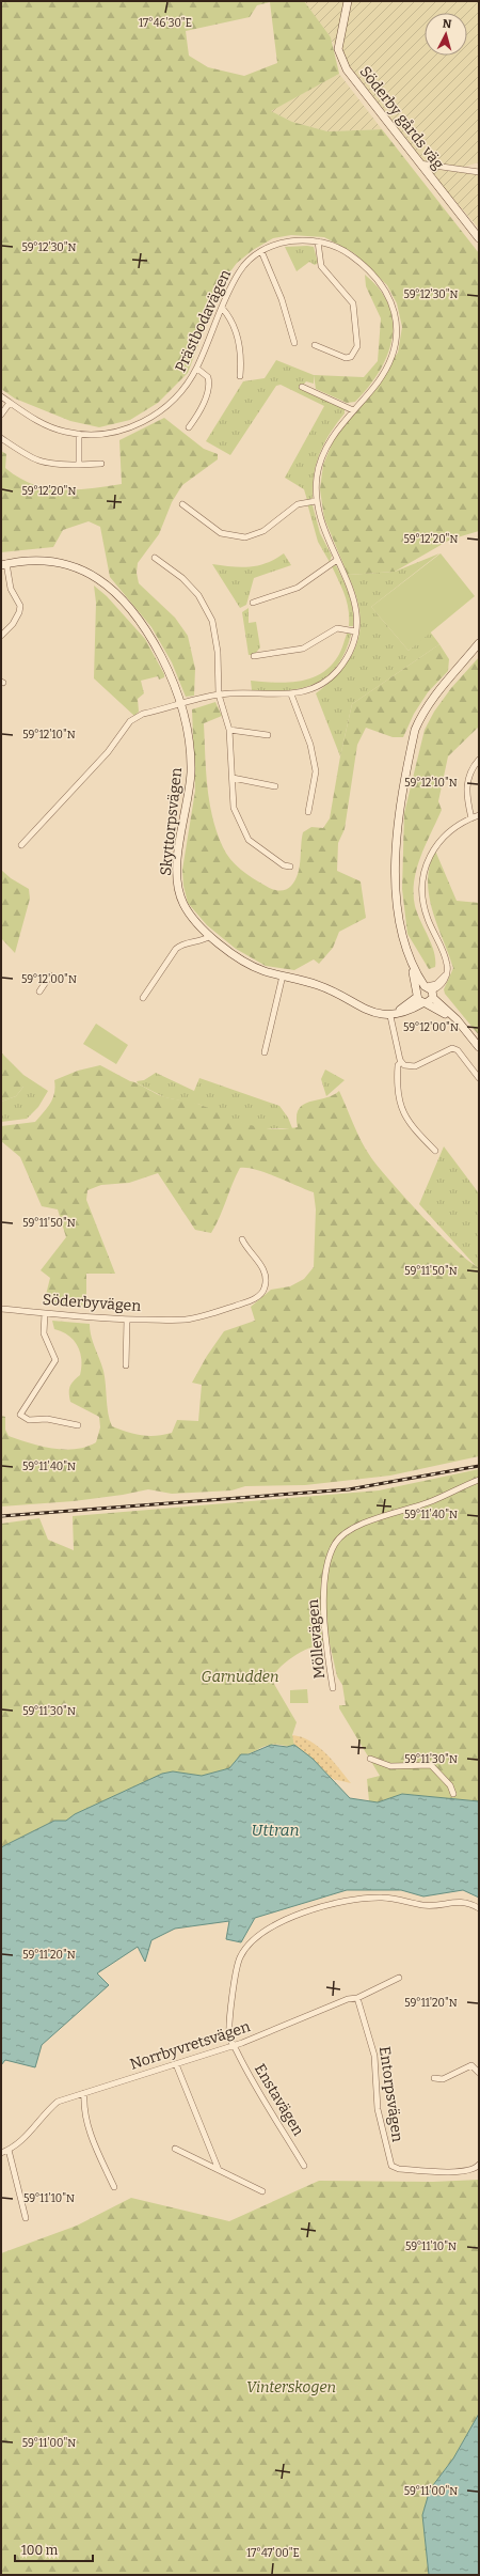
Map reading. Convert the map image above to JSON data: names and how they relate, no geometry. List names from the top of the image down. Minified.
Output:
{"streets":{"main road":["Söderby gårds väg","Skyttorpsvägen"],"street":["Prästbodavägen","Söderbyvägen","Möllevägen","Norrbyvretsvägen","Entorpsvägen","Enstavägen"]},"crossings":[["Prästbodavägen","Skyttorpsvägen"],["Norrbyvretsvägen","Entorpsvägen"],["Norrbyvretsvägen","Enstavägen"]],"water":["Uttran"],"parks":["Garnudden","Vinterskogen"],"scale_bar":"100 m","north":"top","coordinates":["17°46'30\"E","59°12'30\"N","59°12'20\"N","59°12'10\"N","59°12'00\"N","59°11'50\"N","59°11'40\"N","59°11'30\"N","59°11'20\"N","59°11'10\"N","59°11'00\"N","17°47'00\"E"]}
